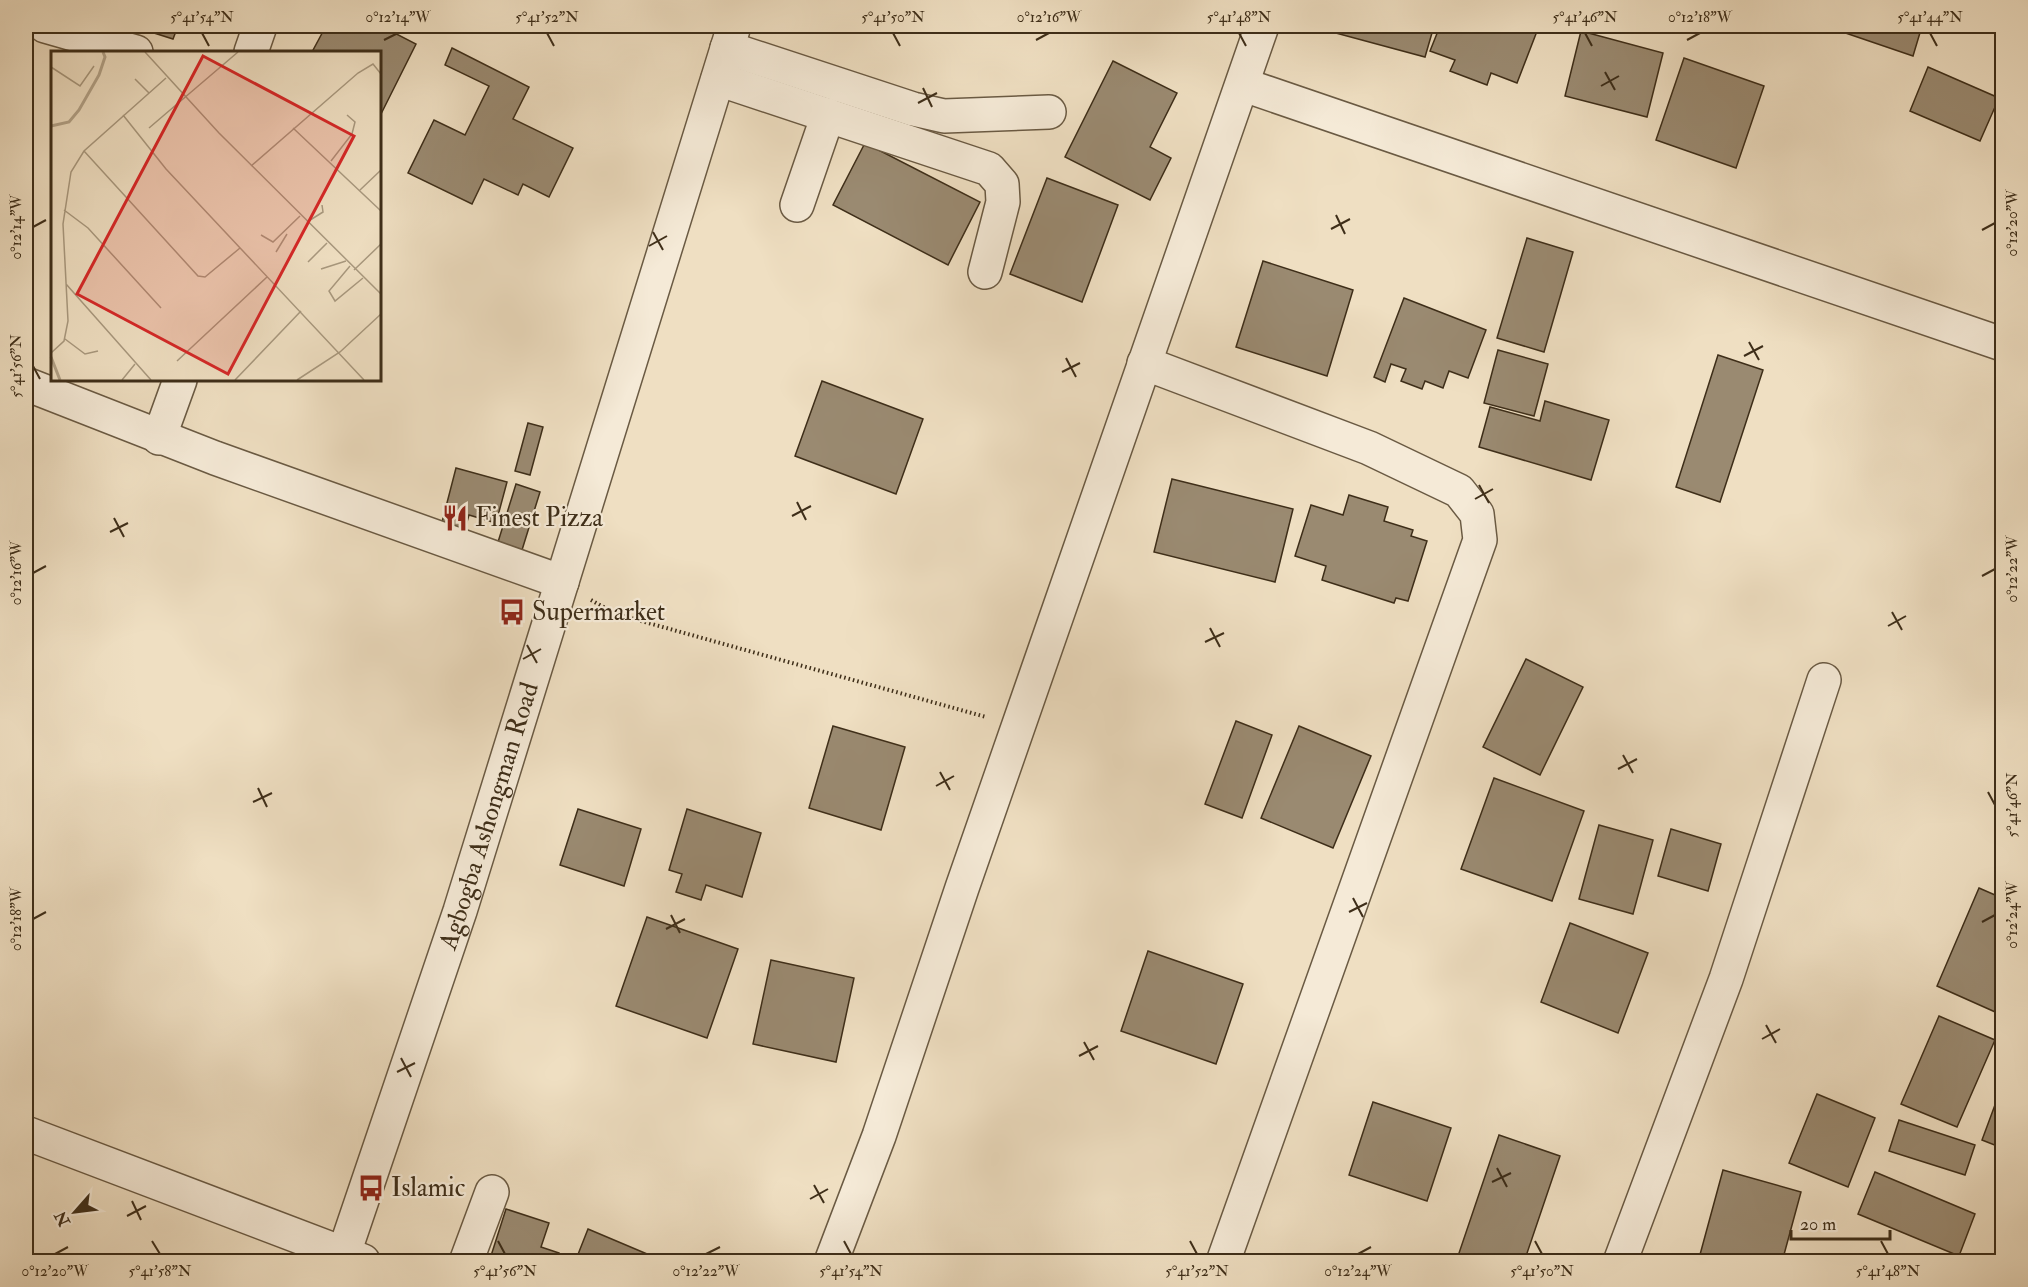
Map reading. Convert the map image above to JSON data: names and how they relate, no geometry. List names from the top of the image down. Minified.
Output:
{"streets":{"street":["Agbogba Ashongman Road"]},"places":{"restaurant":["Finest Pizza"],"bus stop":["Supermarket","Islamic"]},"scale_bar":"20 m","north":"bottom left","coordinates":["5°41'54\"N","0°12'14\"W","5°41'52\"N","5°41'50\"N","0°12'16\"W","5°41'48\"N","5°41'46\"N","0°12'18\"W","5°41'44\"N","0°12'20\"W","5°41'56\"N","0°12'22\"W","0°12'24\"W","5°41'58\"N"]}
